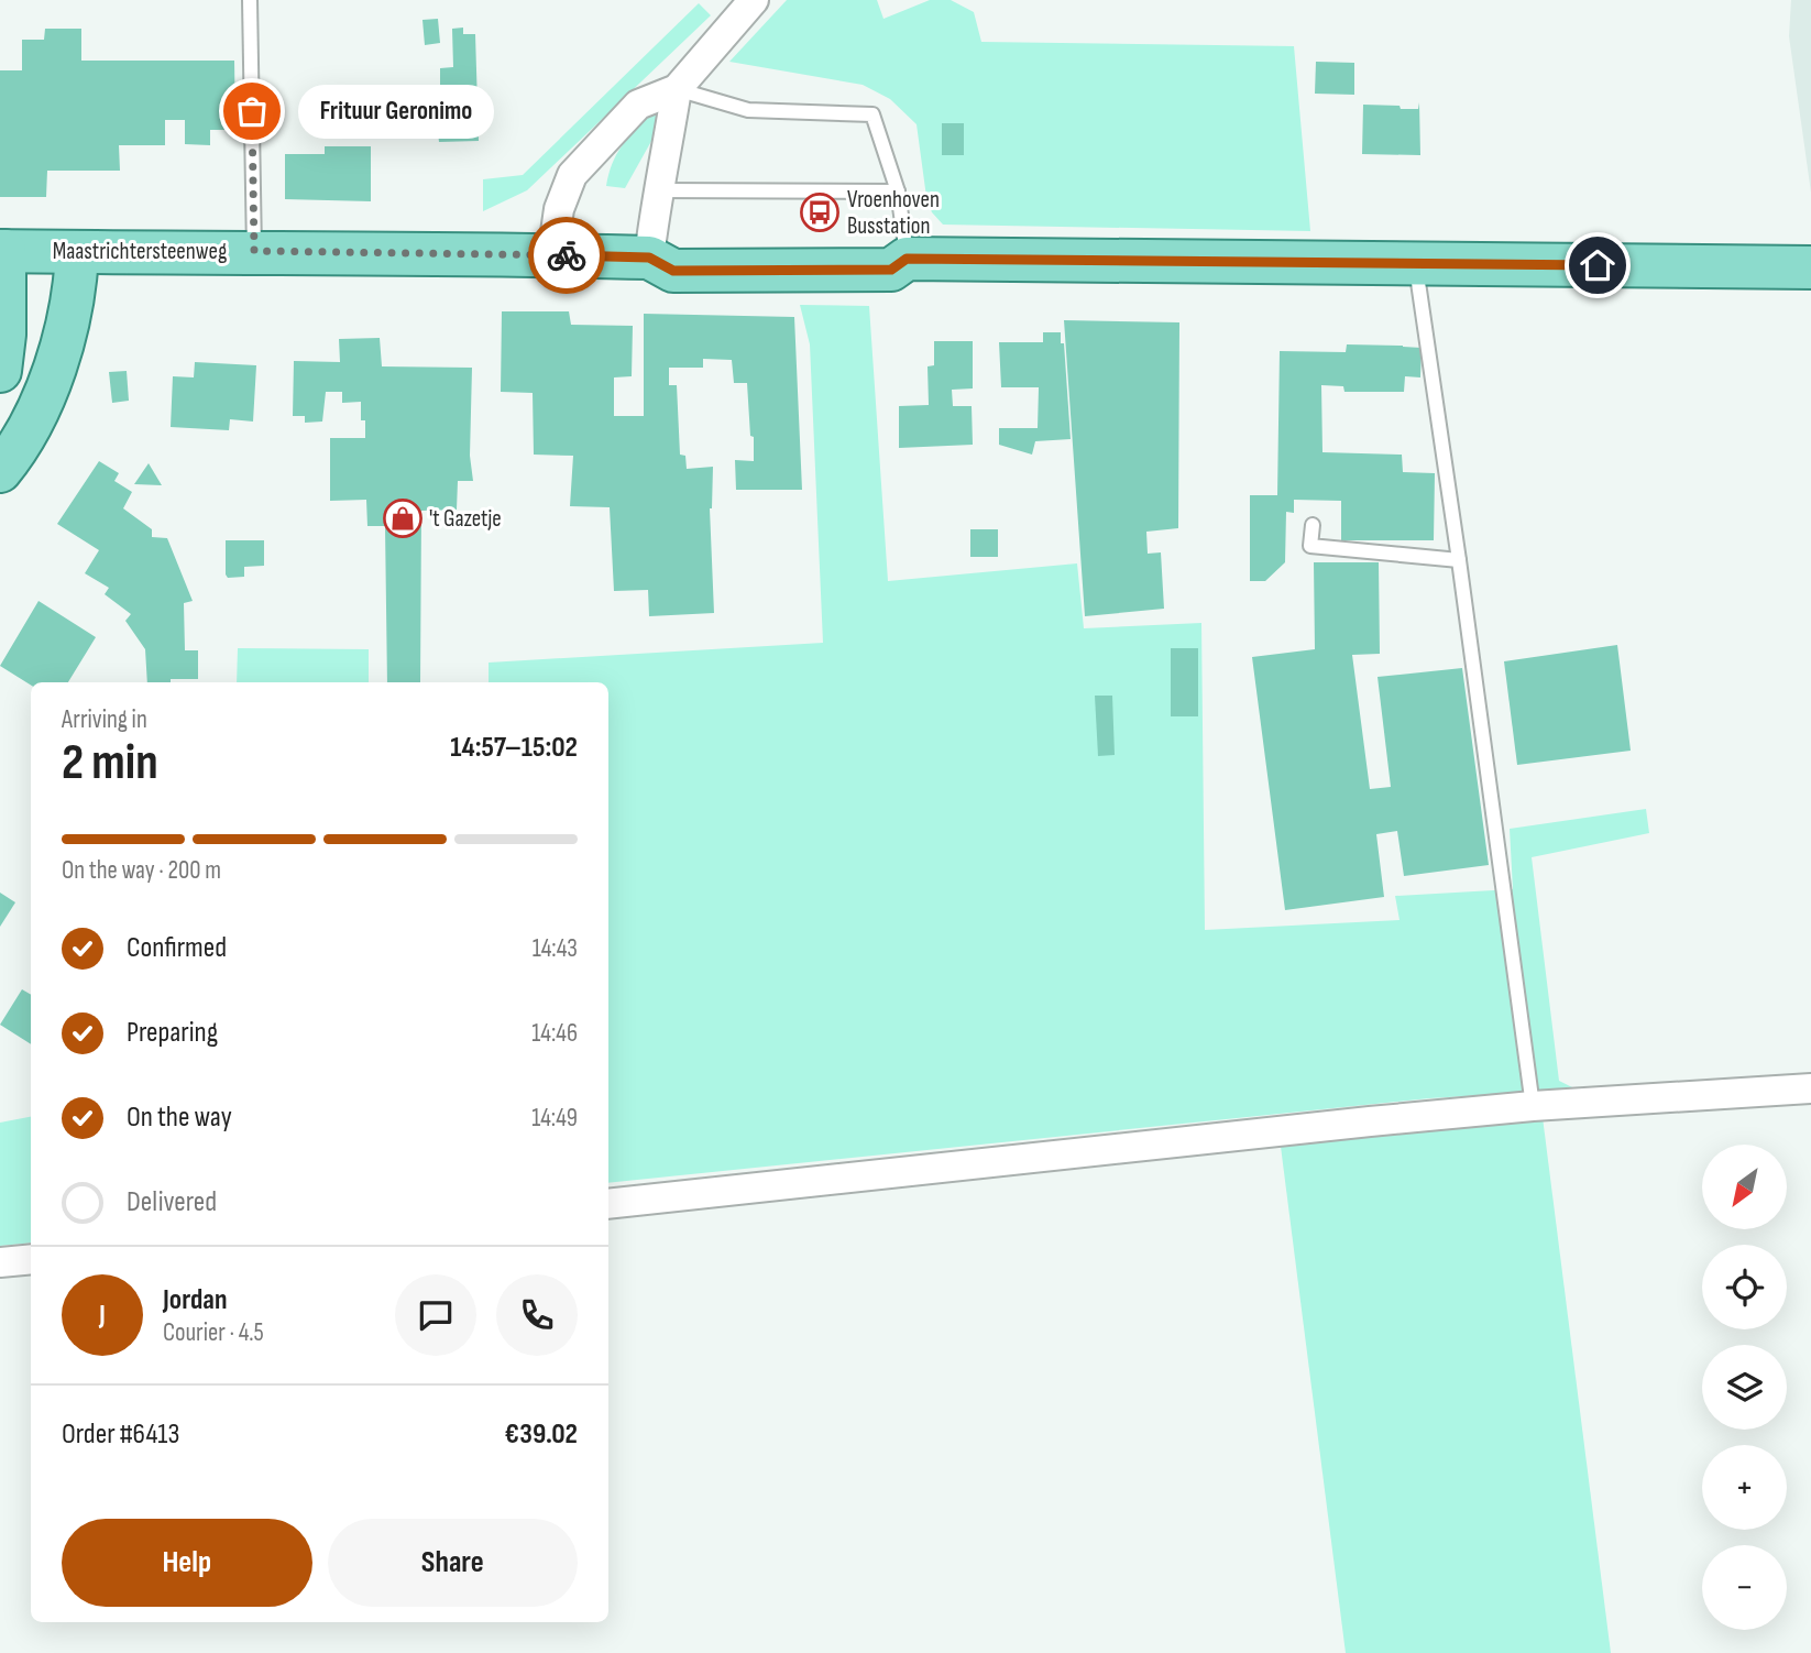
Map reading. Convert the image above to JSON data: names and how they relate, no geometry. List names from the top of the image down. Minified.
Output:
{"streets":{"main road":["Maastrichtersteenweg"]},"places":{"other":["Frituur Geronimo"],"bus stop":["Vroenhoven Busstation"],"shop":["'t Gazetje"]},"north":"bottom left","page":{"bubble":"Frituur Geronimo","heading":["2 min","Arriving in","14:57–15:02"],"panel":["Jordan","Courier · 4.5","Order #6413","€39.02"],"bar":"On the way · 200 m","list":[["Confirmed","14:43"],["Preparing","14:46"],["On the way","14:49"],"Delivered"],"map_buttons":["+","−"],"round":"J","buttons":["Help","Share"]}}
